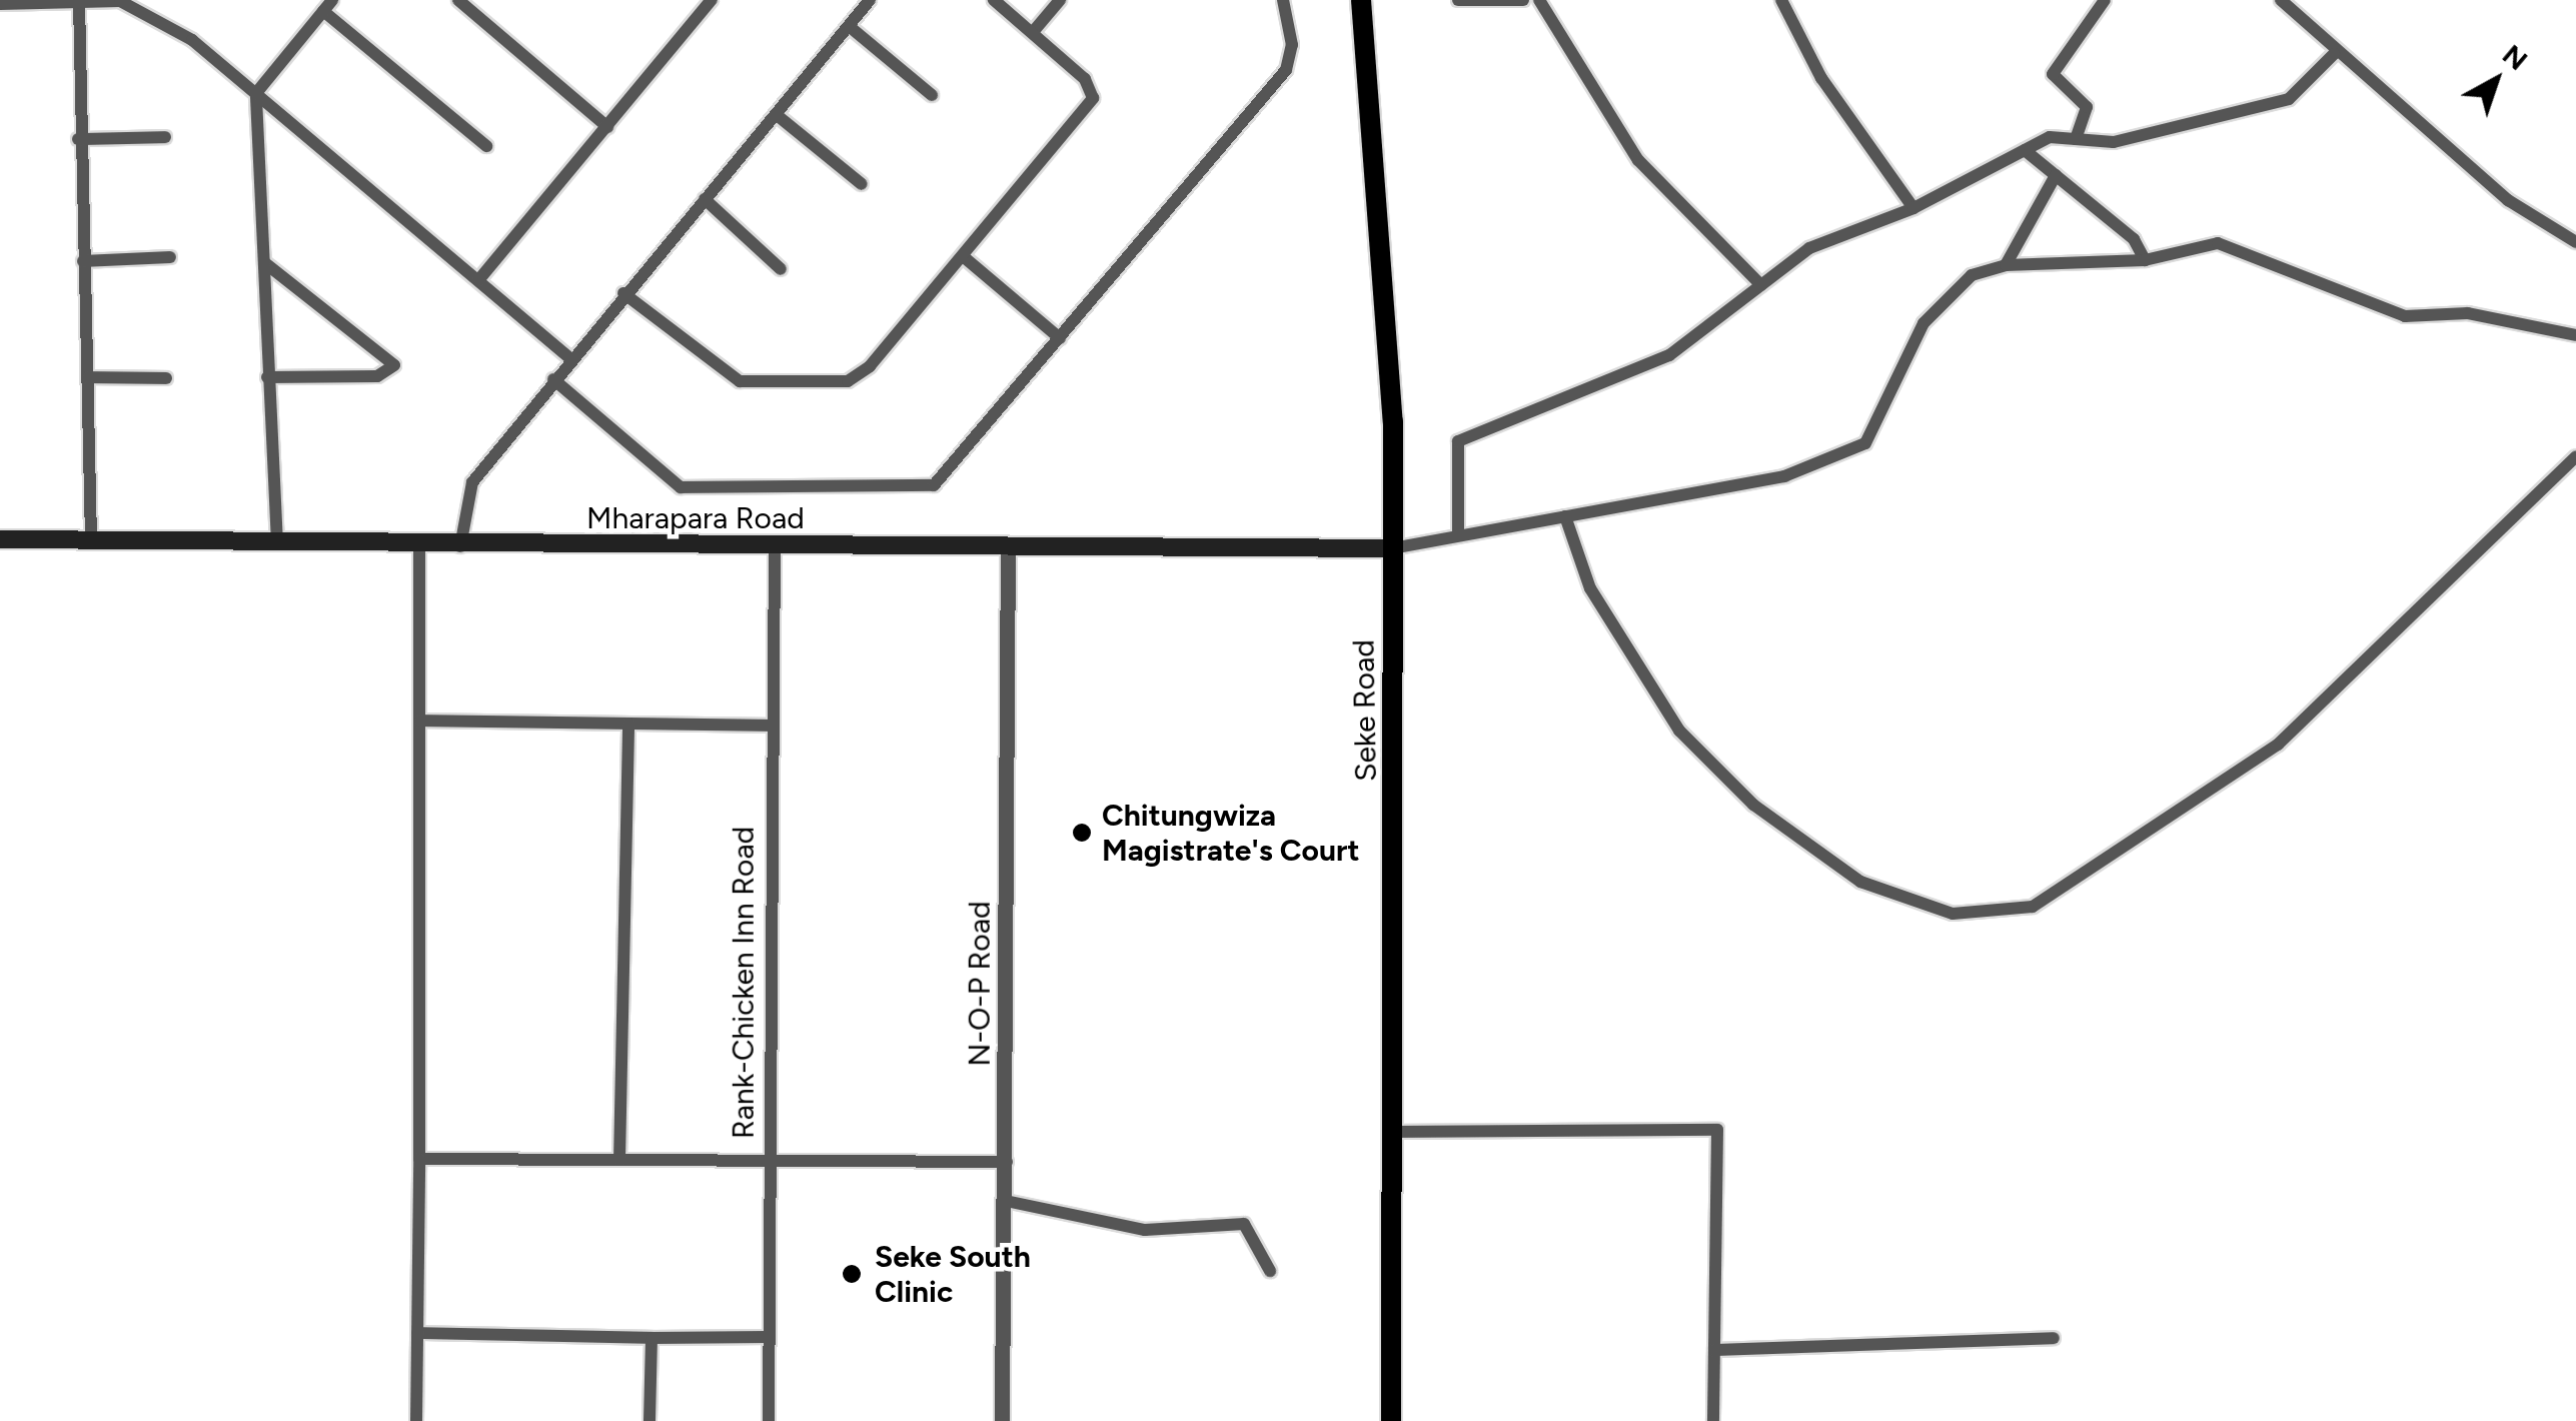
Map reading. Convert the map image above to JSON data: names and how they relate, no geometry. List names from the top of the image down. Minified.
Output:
{"streets":{"main road":["Mharapara Road","Seke Road"],"street":["Rank-Chicken Inn Road","N-O-P Road"]},"crossings":[["Mharapara Road","Seke Road"],["Mharapara Road","Rank-Chicken Inn Road"],["Mharapara Road","N-O-P Road"]],"places":["Chitungwiza Magistrate's Court","Seke South Clinic"],"north":"top right"}
